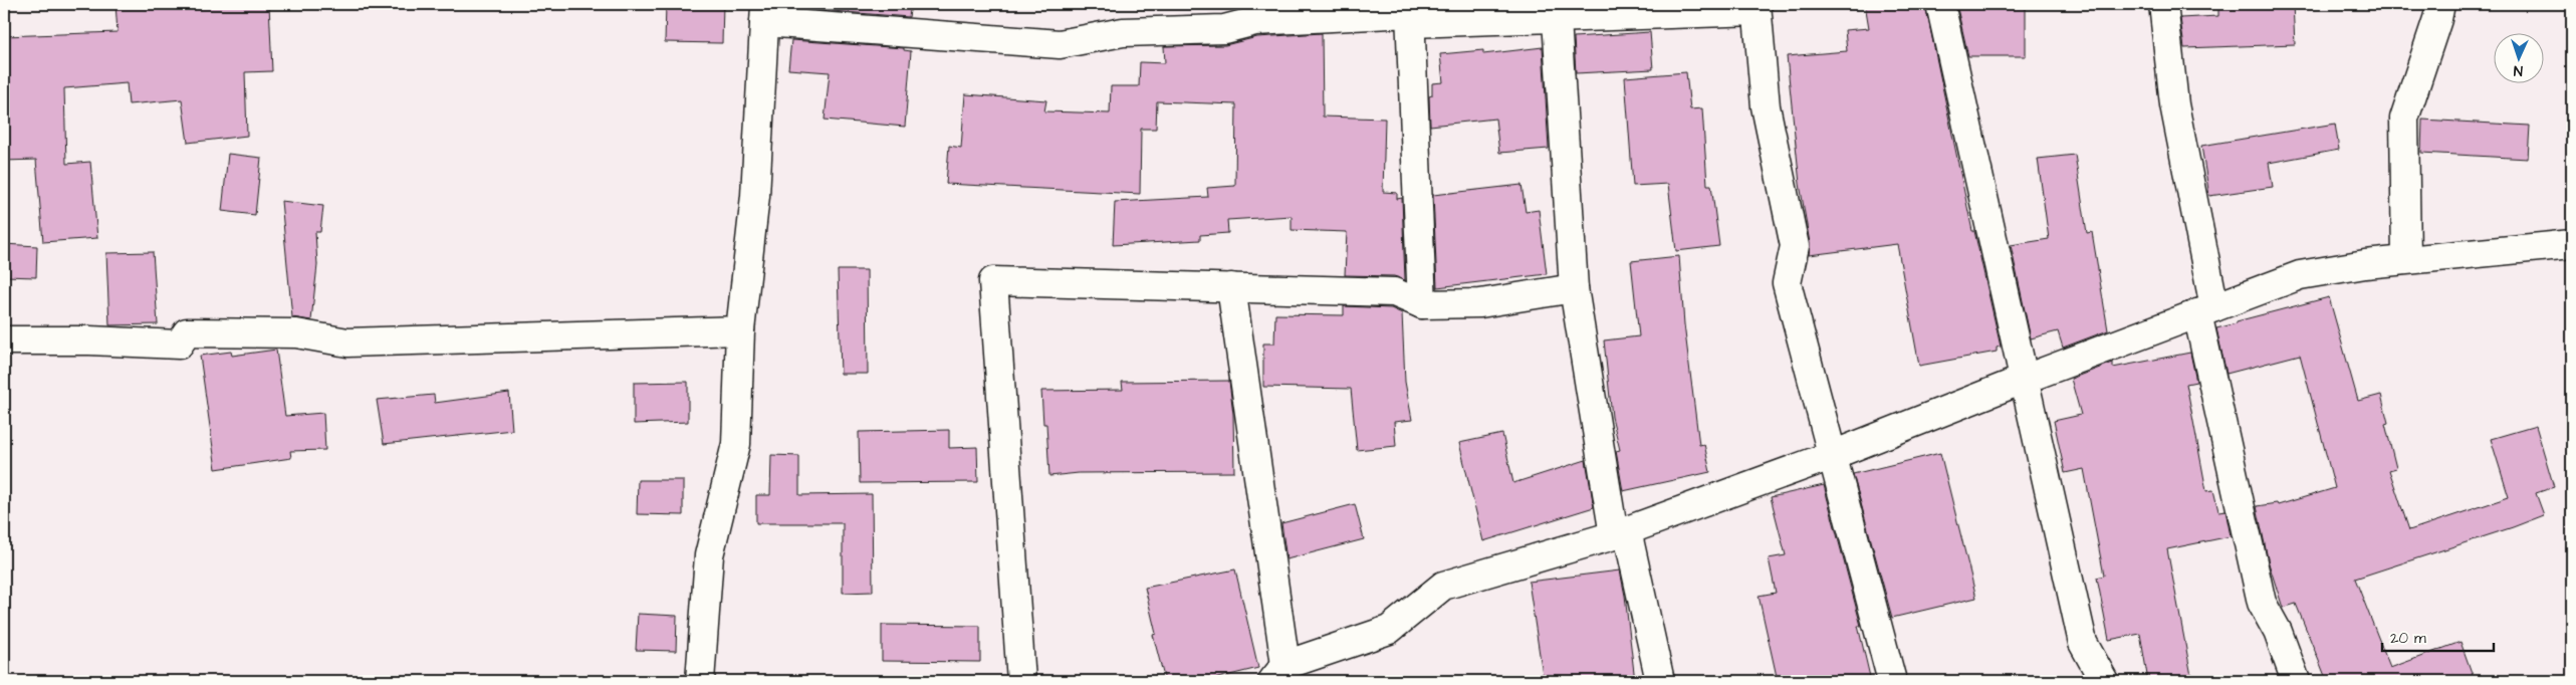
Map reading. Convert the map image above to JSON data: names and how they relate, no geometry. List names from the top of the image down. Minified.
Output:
{"scale_bar":"20 m","north":"bottom"}
